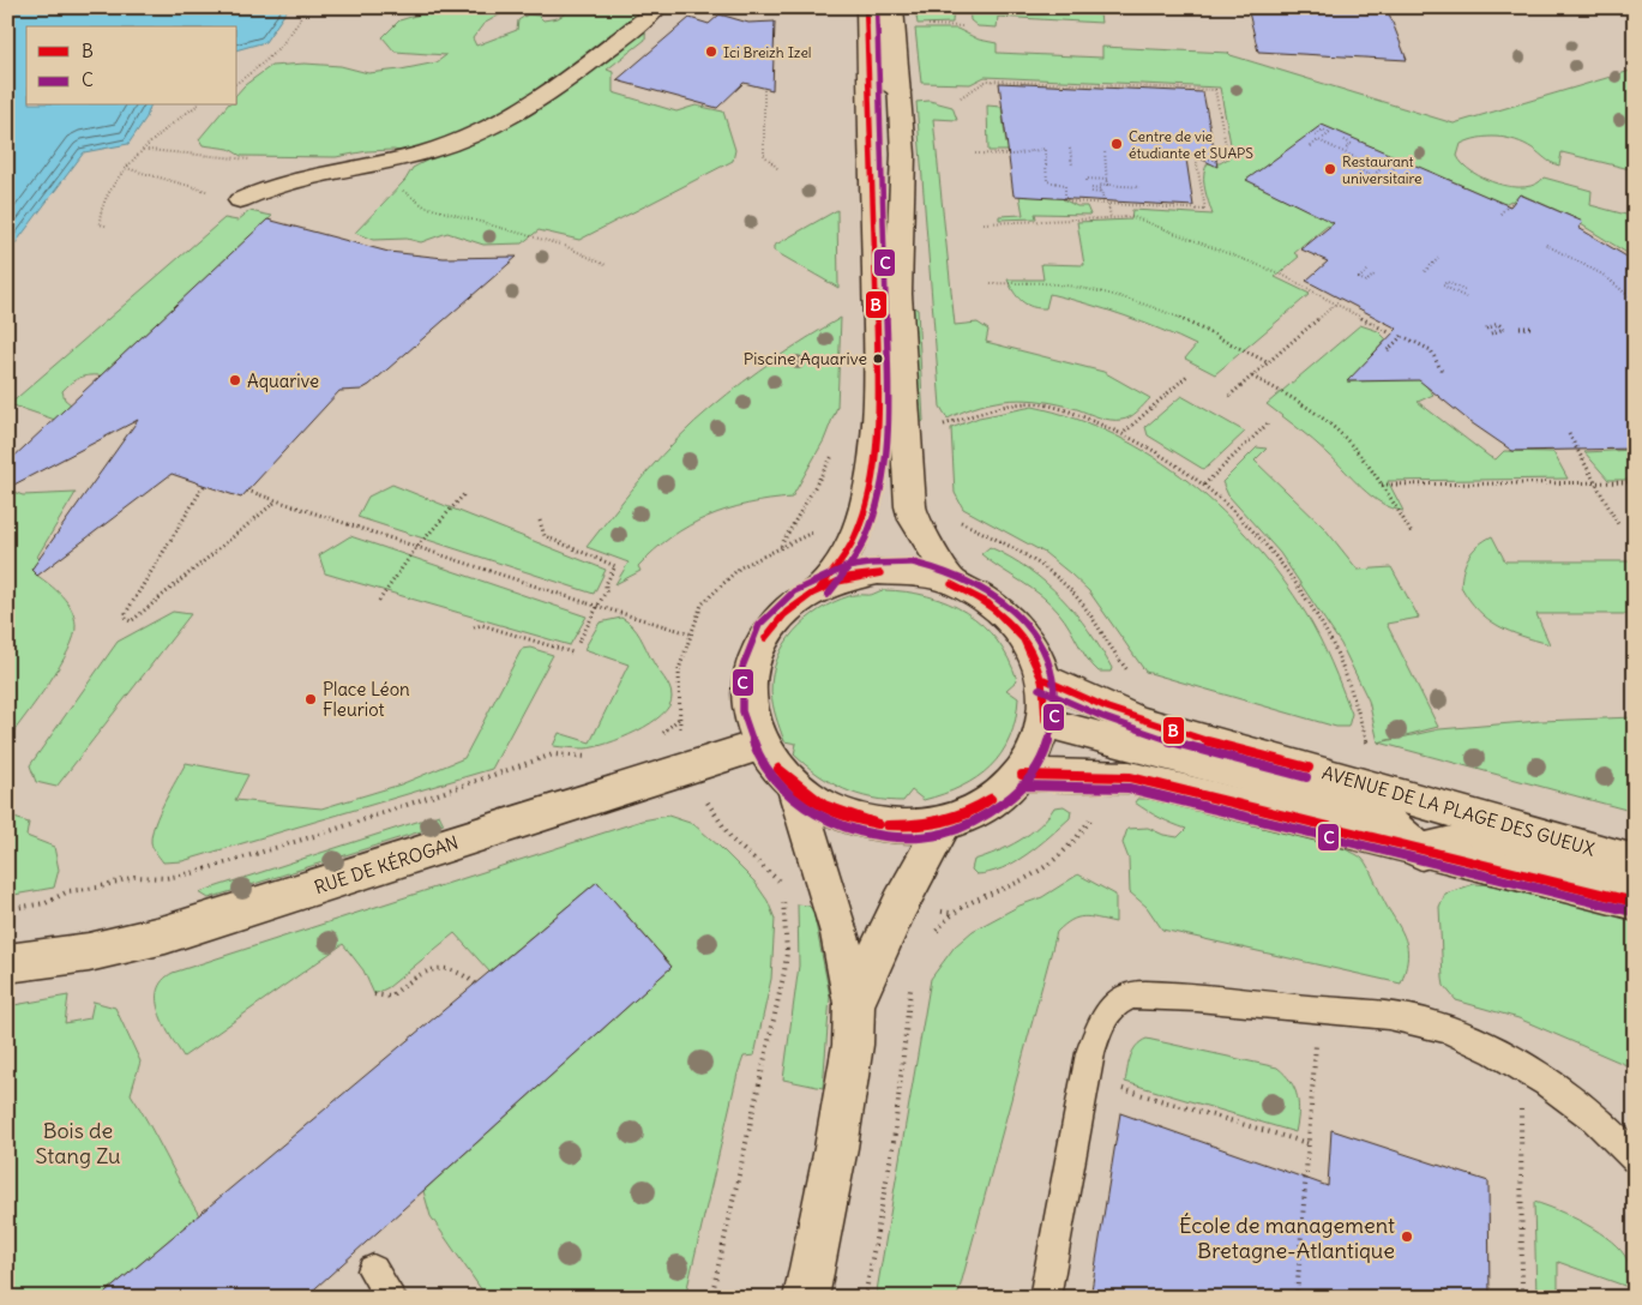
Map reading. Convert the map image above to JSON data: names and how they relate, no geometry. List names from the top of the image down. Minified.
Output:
{"streets":{"street":["AVENUE DE LA PLAGE DES GUEUX","RUE DE KÉROGAN"]},"parks":["Bois de Stang Zu"],"places":["Ici Breizh Izel","Centre de vie étudiante et SUAPS","Restaurant universitaire","Piscine Aquarive","Aquarive","Place Léon Fleuriot","École de management Bretagne-Atlantique"],"lines":["transit line B","transit line C"],"legend":["B","C"]}
